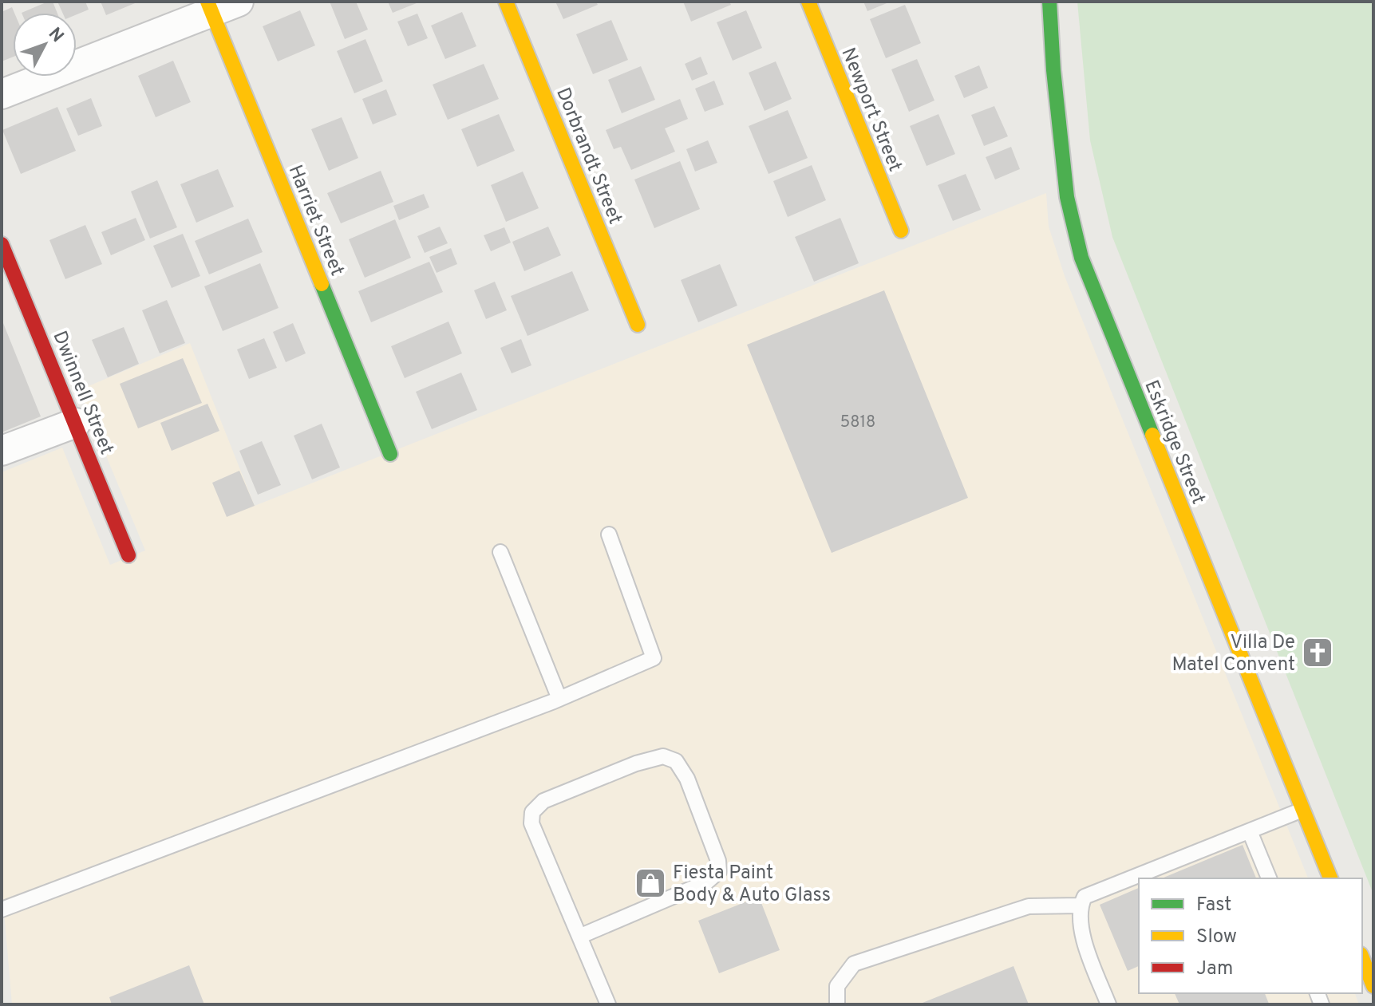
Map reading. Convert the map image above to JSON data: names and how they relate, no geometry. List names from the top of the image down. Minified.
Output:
{"streets":{"street":["Newport Street","Dorbrandt Street","Harriet Street","Dwinnell Street","Eskridge Street"]},"places":{"church":["Villa De Matel Convent"],"shop":["Fiesta Paint Body & Auto Glass"]},"house_numbers":["5818"],"legend":["Fast","Slow","Jam"],"north":"top right"}
